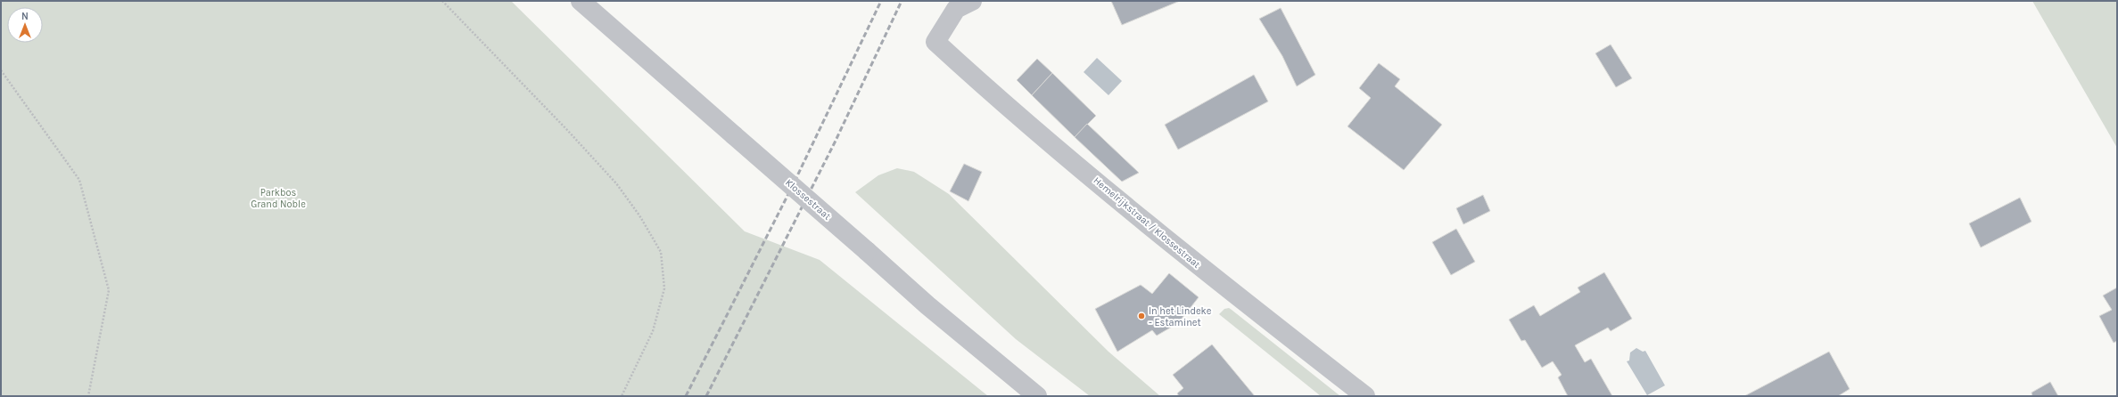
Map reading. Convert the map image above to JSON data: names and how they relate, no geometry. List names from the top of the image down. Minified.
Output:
{"streets":{"street":["Klossestraat","Hemelrijkstraat / Klossestraat"]},"parks":["Parkbos Grand Noble"],"places":["In het Lindeke - Estaminet"],"north":"top"}
